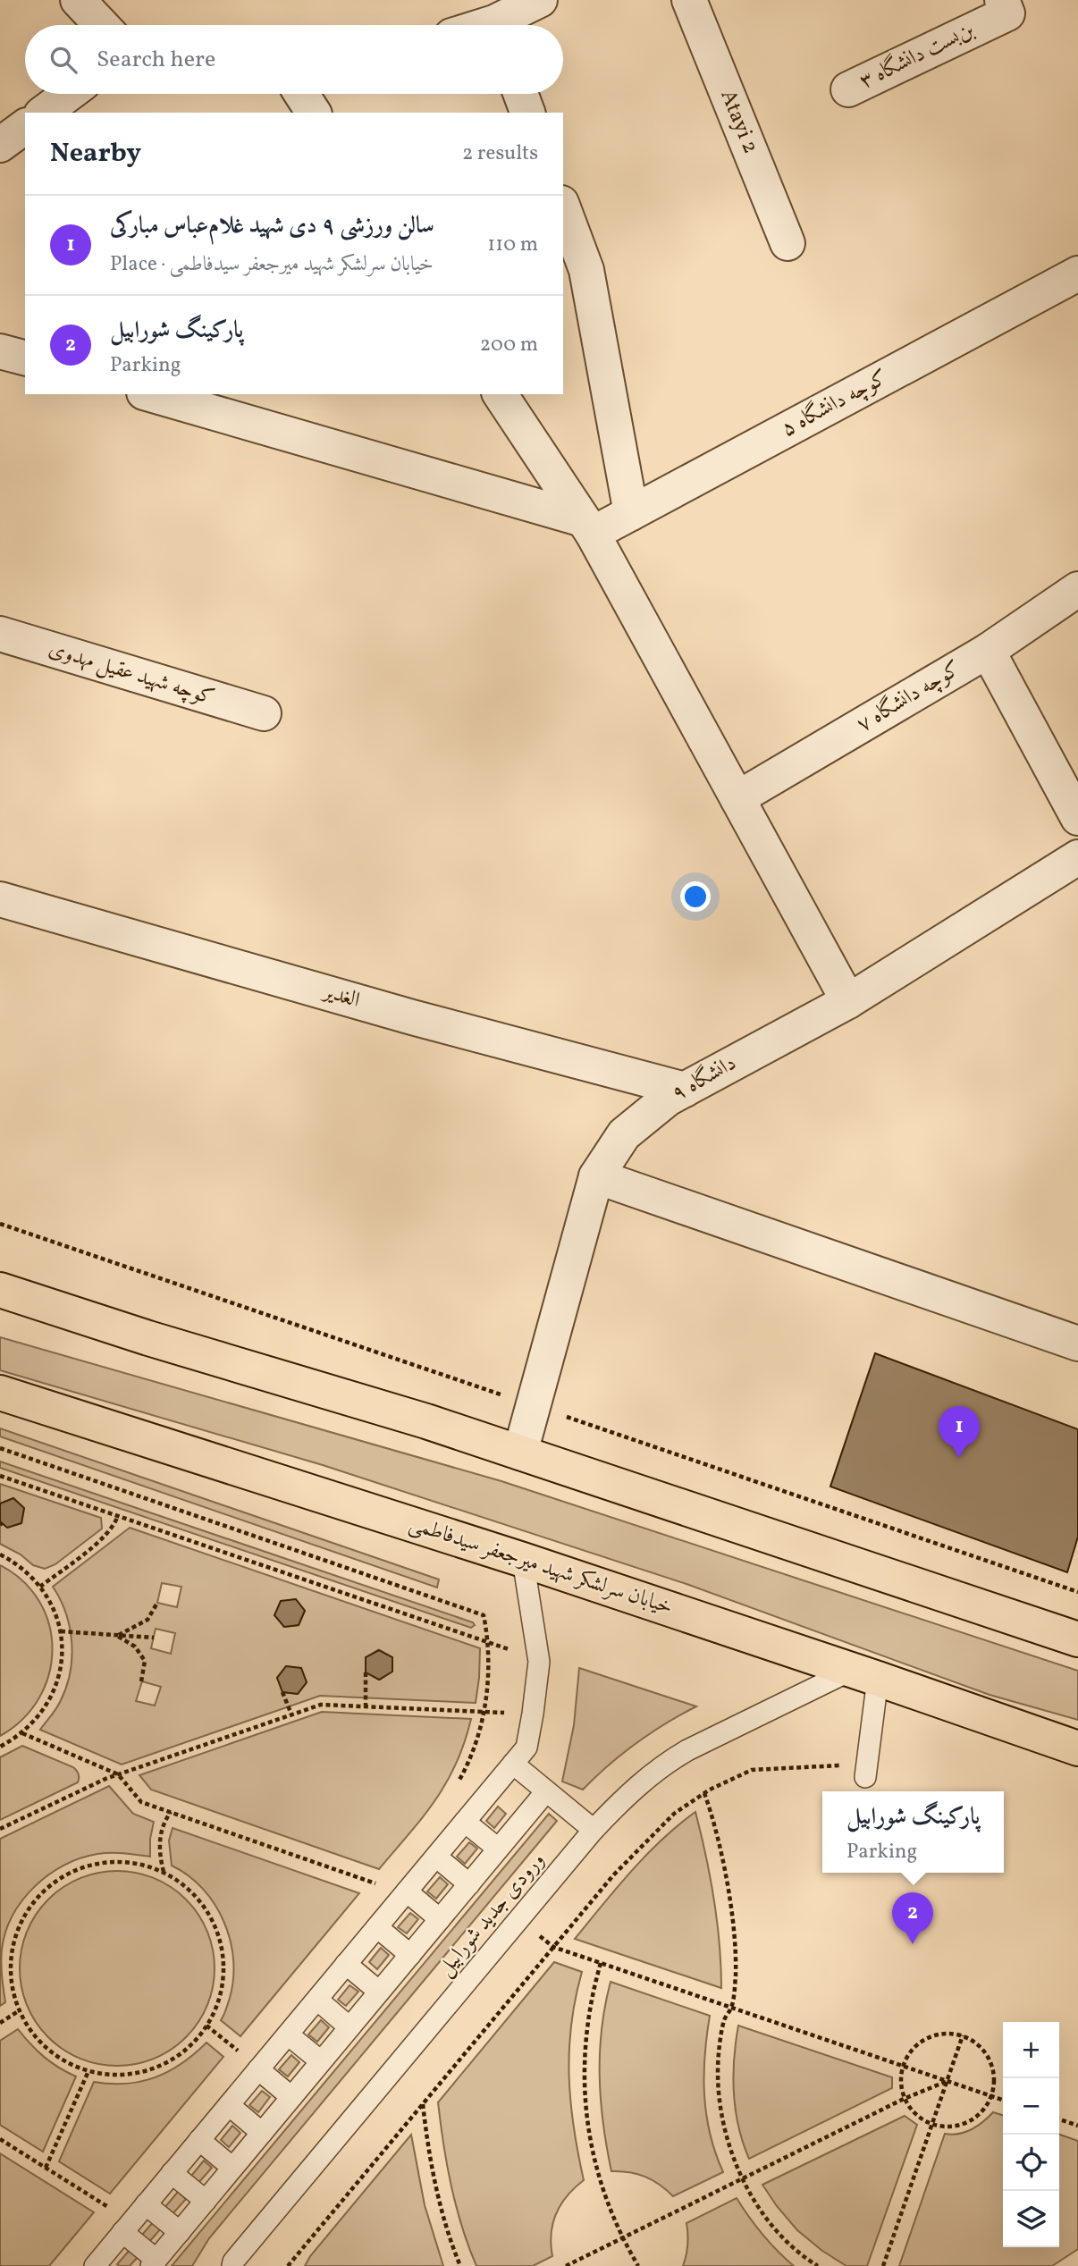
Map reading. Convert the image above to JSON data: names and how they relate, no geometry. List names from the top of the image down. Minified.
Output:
{"streets":{"main road":["خیابان سرلشکر شهید میرجعفر سیدفاطمی"],"street":["بن‌بست دانشگاه ۳","Atayi 2","کوچه دانشگاه ۵","کوچه شهید عقیل مهدوی","کوچه دانشگاه ۷","الغدیر","دانشگاه ۹"],"lane":["ورودی جدید شورابیل"]},"crossings":[["الغدیر","دانشگاه ۹"],["خیابان سرلشکر شهید میرجعفر سیدفاطمی","ورودی جدید شورابیل"]],"page":{"search":"Search here","heading":["Nearby","2 results"],"list":[{"mark":"1","name":"سالن ورزشی ۹ دی شهید غلام‌عباس مبارکی","note":"Place · خیابان سرلشکر شهید میرجعفر سیدفاطمی","value":"110 m"},{"mark":"2","name":"پارکینگ شورابیل","note":"Parking","value":"200 m"}],"pins":["1","2"],"popup":["پارکینگ شورابیل","Parking"],"map_buttons":["+","−"]}}
